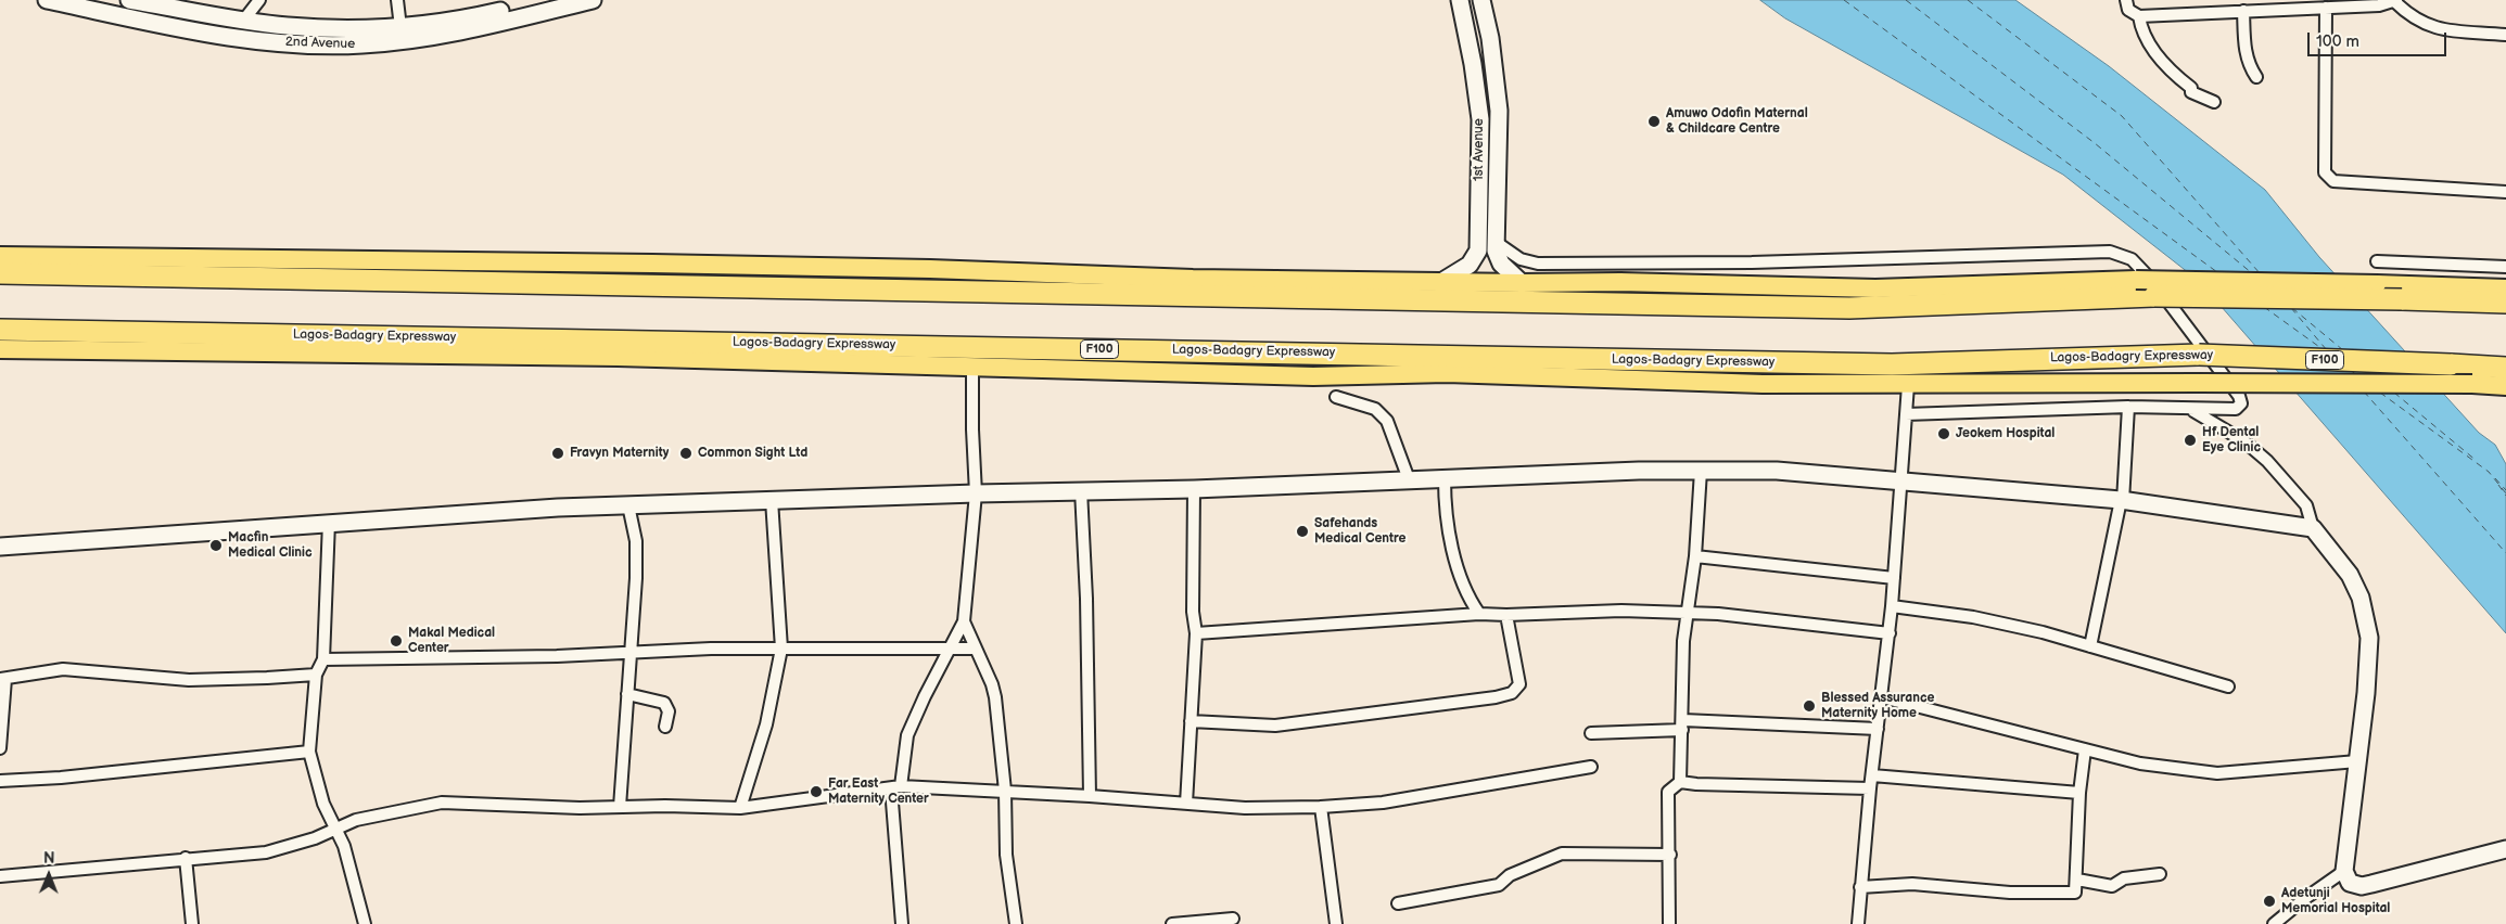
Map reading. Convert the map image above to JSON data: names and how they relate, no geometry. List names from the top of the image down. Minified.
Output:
{"streets":{"highway":["Lagos-Badagry Expressway","F100"],"main road":["2nd Avenue","1st Avenue"]},"places":["Amuwo Odofin Maternal & Childcare Centre","Jeokem Hospital","Hf Dental Eye Clinic","Fravyn Maternity","Common Sight Ltd","Safehands Medical Centre","Macfin Medical Clinic","Makal Medical Center","Blessed Assurance Maternity Home","Far East Maternity Center","Adetunji Memorial Hospital"],"scale_bar":"100 m","north":"top"}
